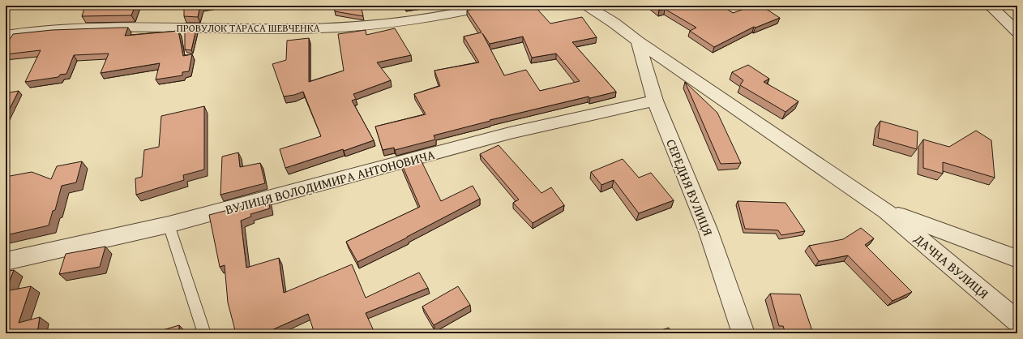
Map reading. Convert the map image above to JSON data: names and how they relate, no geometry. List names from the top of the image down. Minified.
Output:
{"streets":{"street":["ПРОВУЛОК ТАРАСА ШЕВЧЕНКА","ВУЛИЦЯ ВОЛОДИМИРА АНТОНОВИЧА","СЕРЕДНЯ ВУЛИЦЯ","ДАЧНА ВУЛИЦЯ"]},"crossings":[["ВУЛИЦЯ ВОЛОДИМИРА АНТОНОВИЧА","СЕРЕДНЯ ВУЛИЦЯ"]]}
